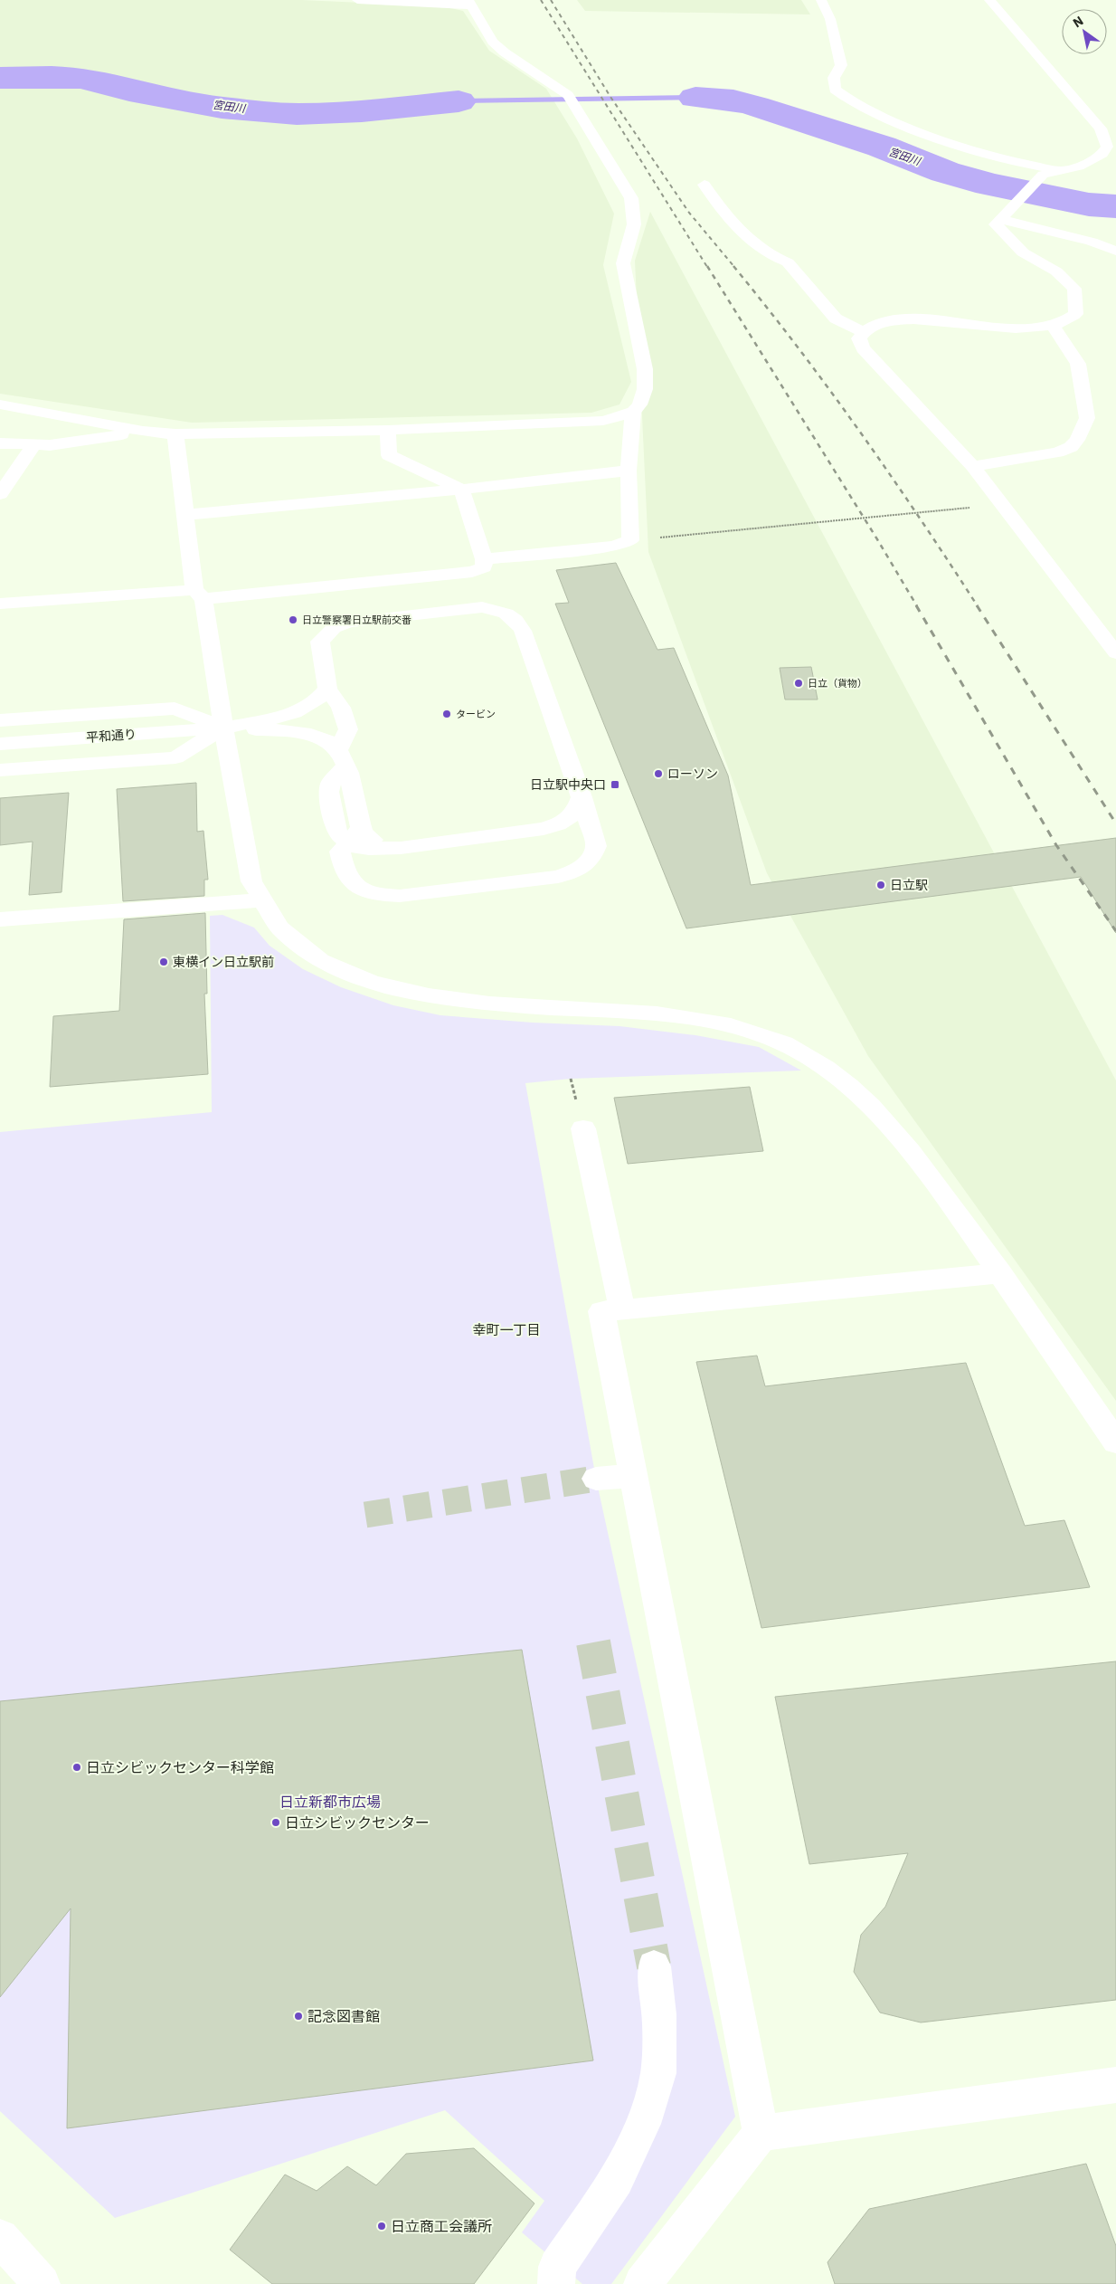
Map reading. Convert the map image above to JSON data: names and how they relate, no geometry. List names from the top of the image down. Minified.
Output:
{"streets":{"street":["平和通り"]},"districts":["幸町一丁目"],"water":["宮田川"],"parks":["日立新都市広場"],"places":{"other":["日立警察署日立駅前交番","日立（貨物）","タービン","ローソン","日立駅","東横イン日立駅前","日立シビックセンター科学館","日立シビックセンター","記念図書館","日立商工会議所"],"transit":["日立駅中央口"]},"north":"top left"}
